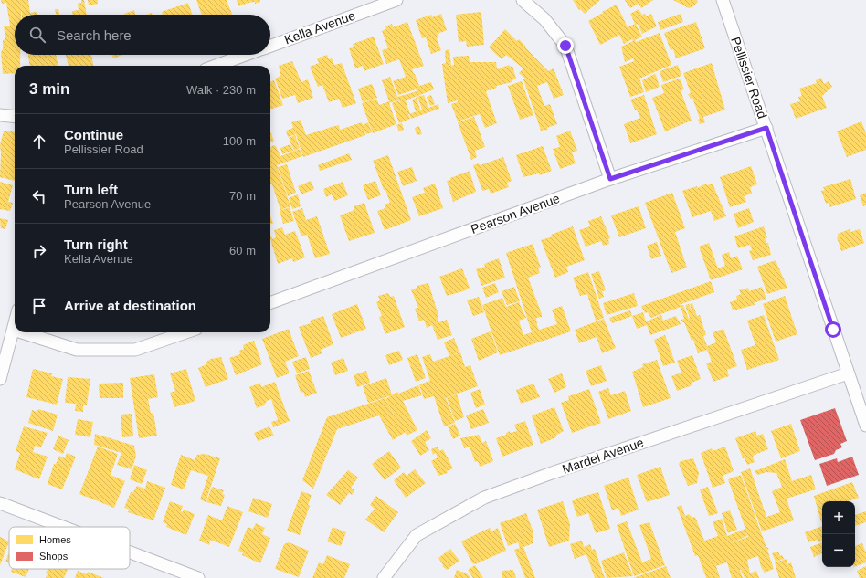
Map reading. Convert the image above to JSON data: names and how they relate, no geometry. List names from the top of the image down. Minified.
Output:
{"streets":{"street":["Kella Avenue","Pellissier Road","Pearson Avenue","Mardel Avenue"]},"crossings":[["Pellissier Road","Pearson Avenue"],["Pellissier Road","Mardel Avenue"]],"legend":["Homes","Shops"],"page":{"search":"Search here","heading":["3 min","Walk · 230 m"],"list":[["Continue","Pellissier Road","100 m"],["Turn left","Pearson Avenue","70 m"],["Turn right","Kella Avenue","60 m"],"Arrive at destination"],"map_buttons":["+","−"]}}
